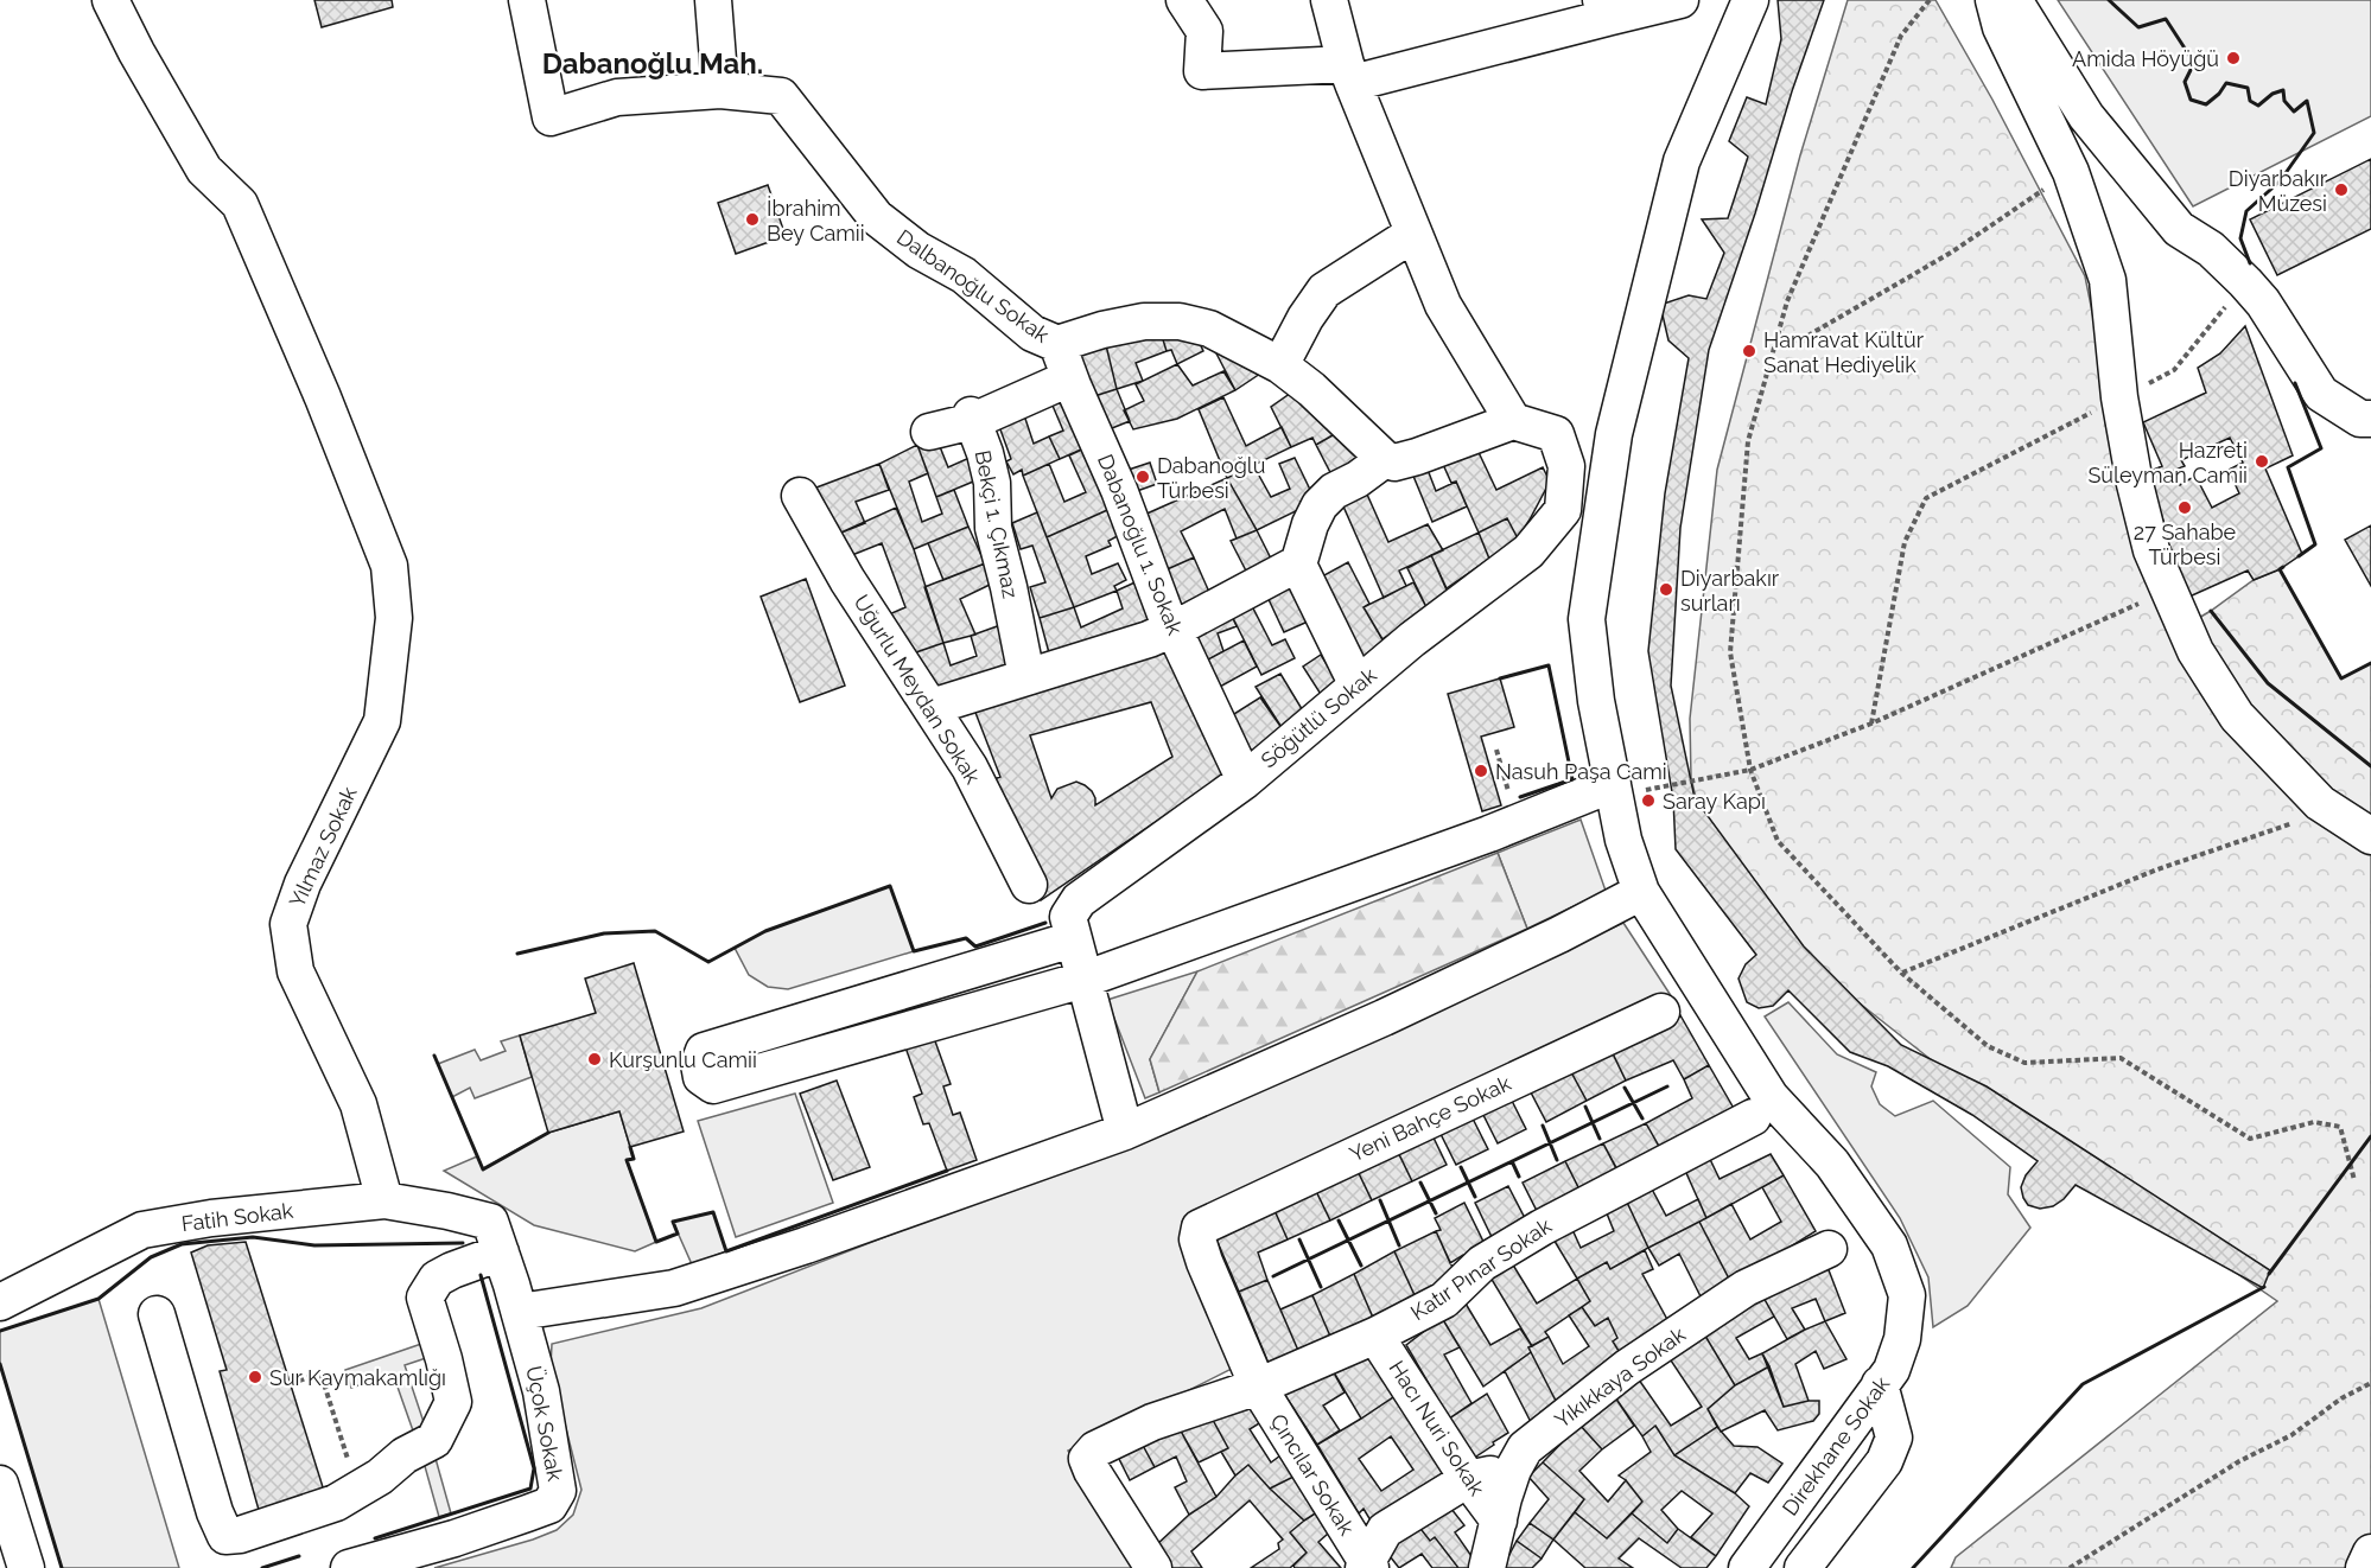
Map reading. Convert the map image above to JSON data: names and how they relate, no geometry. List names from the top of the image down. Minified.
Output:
{"streets":{"street":["Dalbanoğlu Sokak","Bekçi 1. Çıkmaz","Dabanoğlu 1. Sokak","Uğurlu Meydan Sokak","Söğütlü Sokak","Yılmaz Sokak","Yeni Bahçe Sokak","Fatih Sokak","Katır Pınar Sokak","Yıkıkkaya Sokak","Üçok Sokak","Hacı Nuri Sokak","Direkhane Sokak","Çıncılar Sokak"]},"crossings":[["Dalbanoğlu Sokak","Dabanoğlu 1. Sokak"],["Dabanoğlu 1. Sokak","Söğütlü Sokak"],["Yılmaz Sokak","Fatih Sokak"],["Yeni Bahçe Sokak","Çıncılar Sokak"],["Fatih Sokak","Üçok Sokak"],["Katır Pınar Sokak","Hacı Nuri Sokak"],["Katır Pınar Sokak","Çıncılar Sokak"],["Yıkıkkaya Sokak","Hacı Nuri Sokak"]],"districts":["Dabanoğlu Mah."],"places":["Amida Höyüğü","Diyarbakır Müzesi","İbrahim Bey Camii","Hamravat Kültür Sanat Hediyelik","Hazreti Süleyman Camii","Dabanoğlu Türbesi","27 Sahabe Türbesi","Diyarbakır surları","Nasuh Paşa Cami","Saray Kapı","Kurşunlu Camii","Sur Kaymakamlığı"]}
